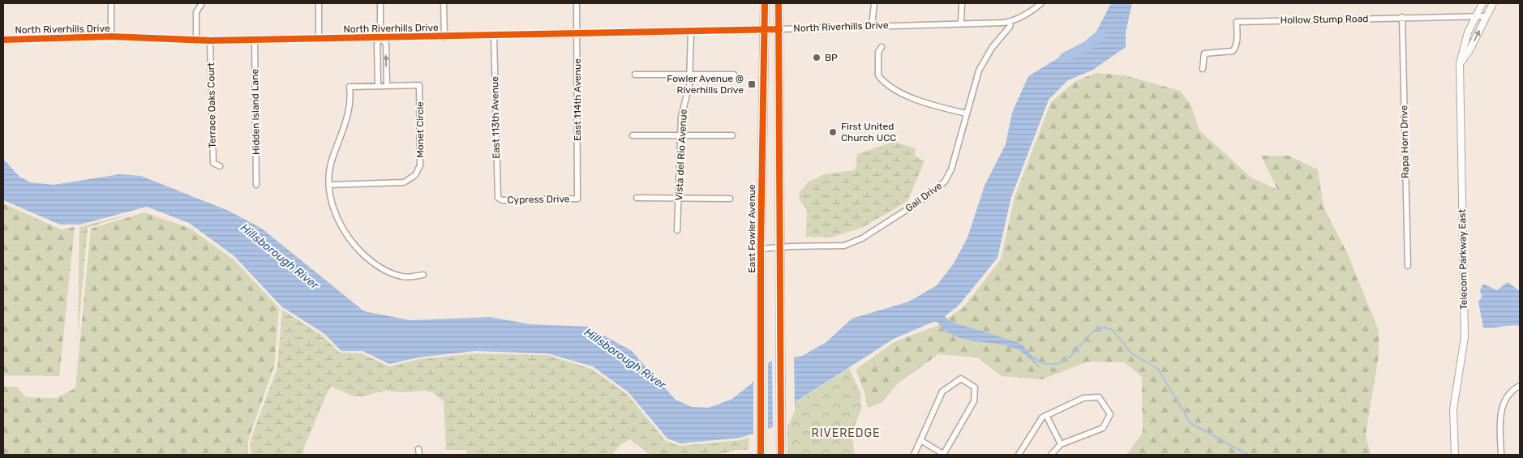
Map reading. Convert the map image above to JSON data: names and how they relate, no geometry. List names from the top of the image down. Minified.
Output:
{"streets":{"main road":["East Fowler Avenue"],"street":["Hollow Stump Road","North Riverhills Drive","East 114th Avenue","Terrace Oaks Court","Hidden Island Lane","East 113th Avenue","Monet Circle","Rapa Horn Drive","Vista del Rio Avenue","Gail Drive","Cypress Drive","Telecom Parkway East"]},"crossings":[["Hollow Stump Road","Rapa Horn Drive"],["Hollow Stump Road","Telecom Parkway East"],["North Riverhills Drive","East 114th Avenue"],["North Riverhills Drive","Terrace Oaks Court"],["North Riverhills Drive","Hidden Island Lane"],["North Riverhills Drive","East 113th Avenue"],["North Riverhills Drive","Vista del Rio Avenue"],["North Riverhills Drive","Gail Drive"],["North Riverhills Drive","East Fowler Avenue"],["East 114th Avenue","Cypress Drive"],["East 113th Avenue","Cypress Drive"],["Gail Drive","East Fowler Avenue"]],"districts":["RIVEREDGE"],"water":["Hillsborough River"],"places":{"other":["BP","First United Church UCC"],"transit":["Fowler Avenue @ Riverhills Drive"]}}
